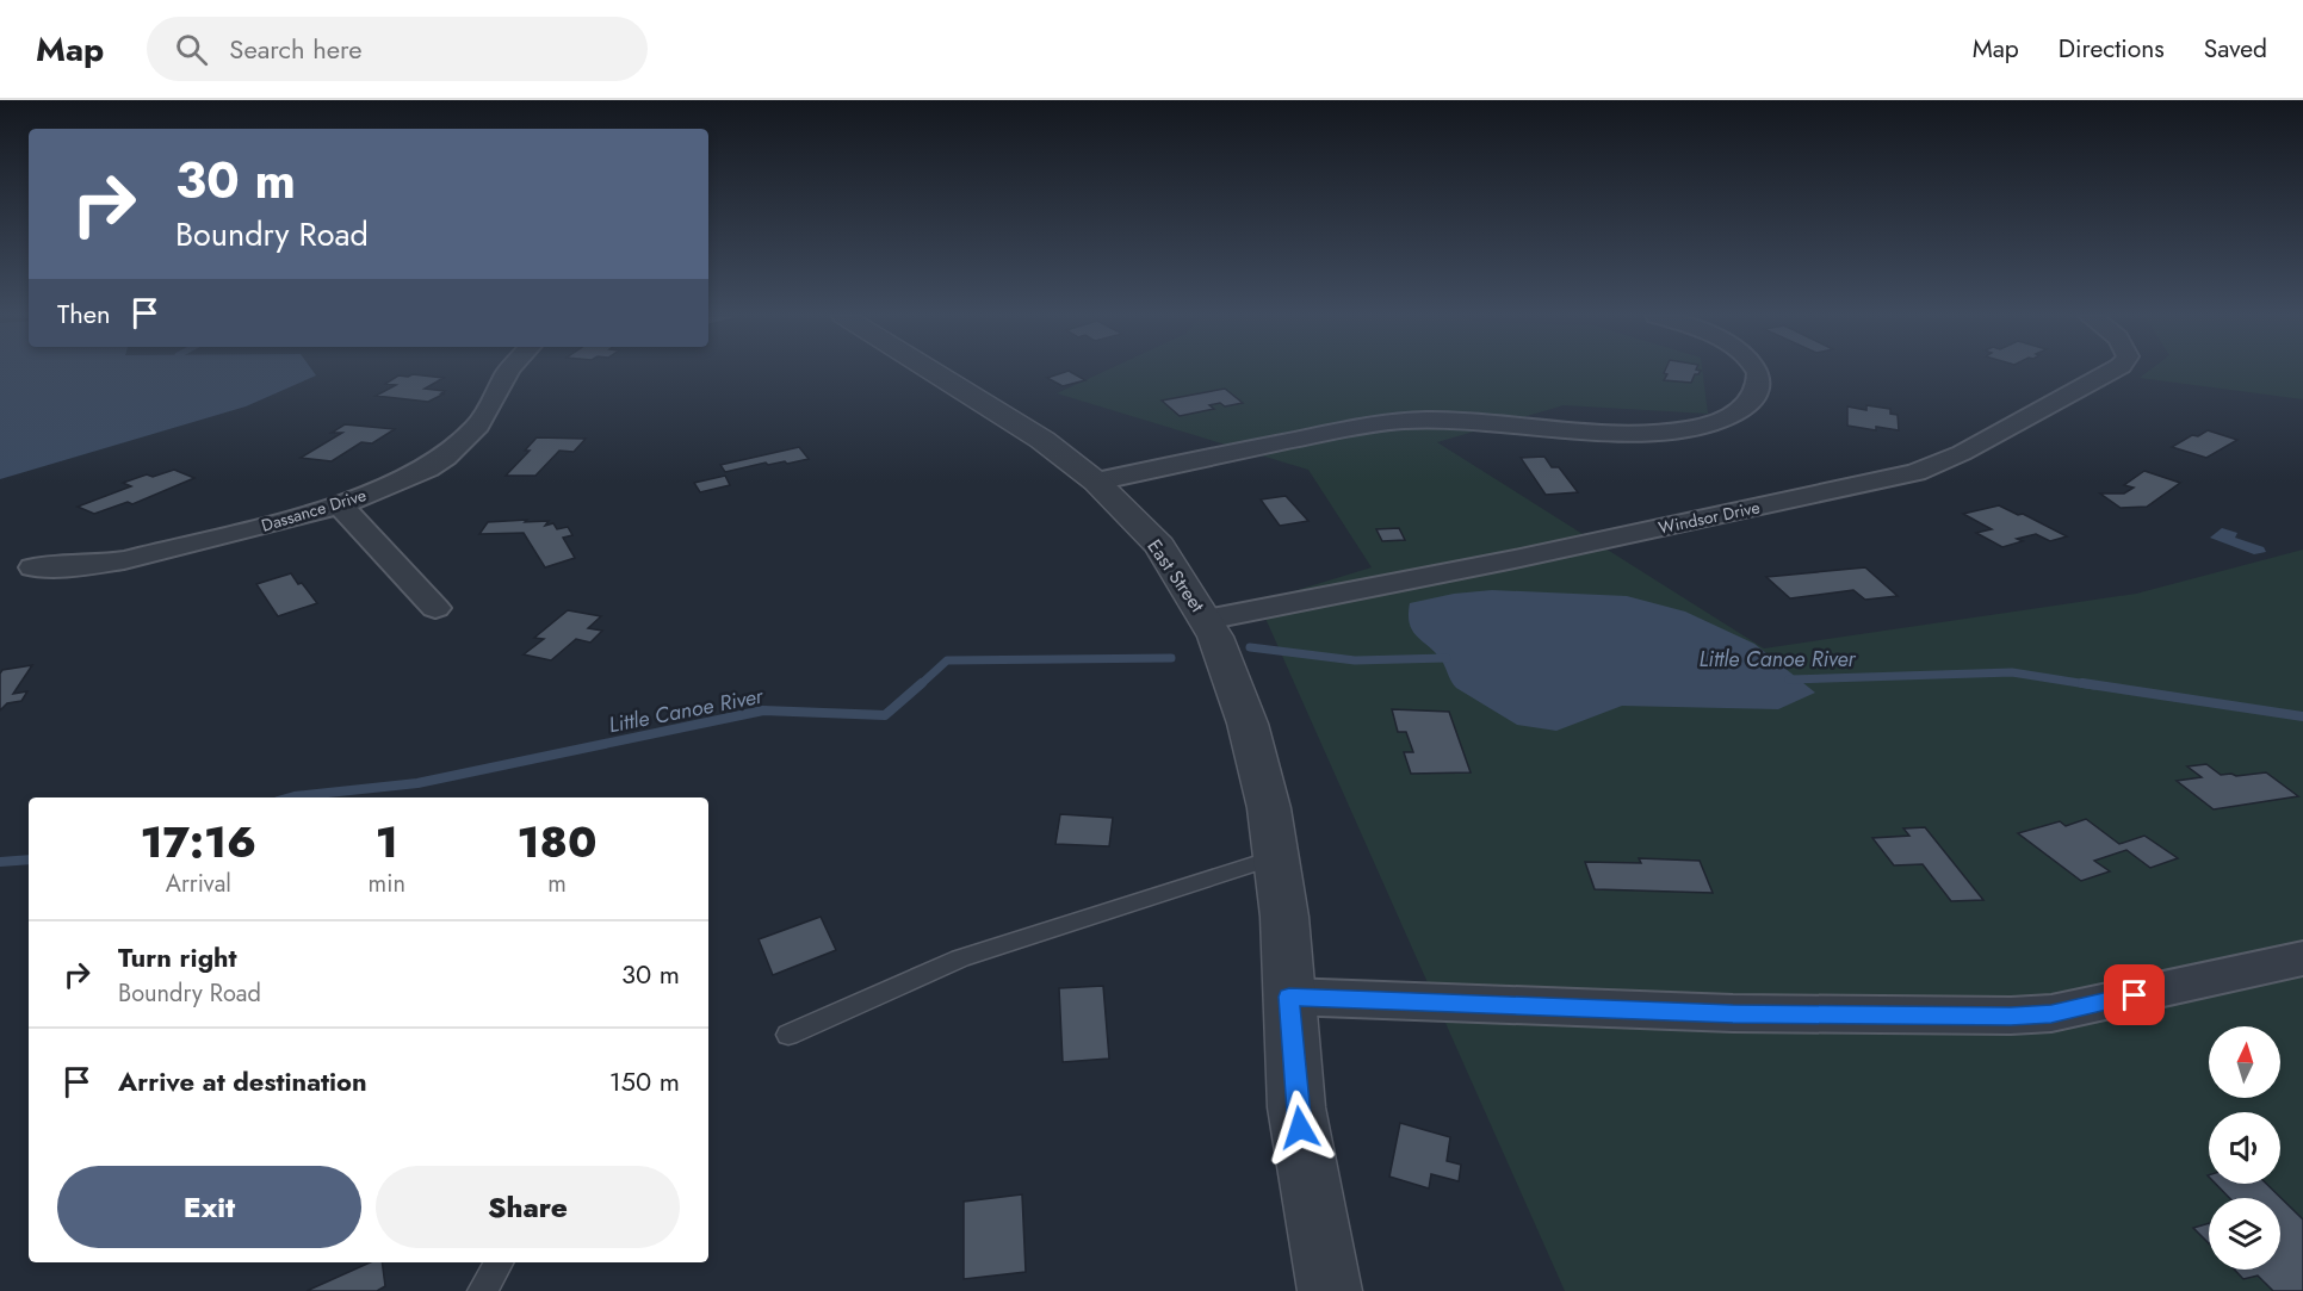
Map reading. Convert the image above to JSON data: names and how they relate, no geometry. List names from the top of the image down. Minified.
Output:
{"streets":{"street":["Dassance Drive","Windsor Drive","East Street"]},"crossings":[["Windsor Drive","East Street"]],"water":["Little Canoe River"],"north":"top","page":{"header":"Map","search":"Search here","nav":["Map","Directions","Saved"],"turn":["30 m","Boundry Road"],"then":"Then","eta":["17:16","Arrival","1","min","180","m"],"list":[{"name":"Turn right","note":"Boundry Road","value":"30 m"},{"name":"Arrive at destination","value":"150 m"}],"buttons":["Exit","Share"]}}
